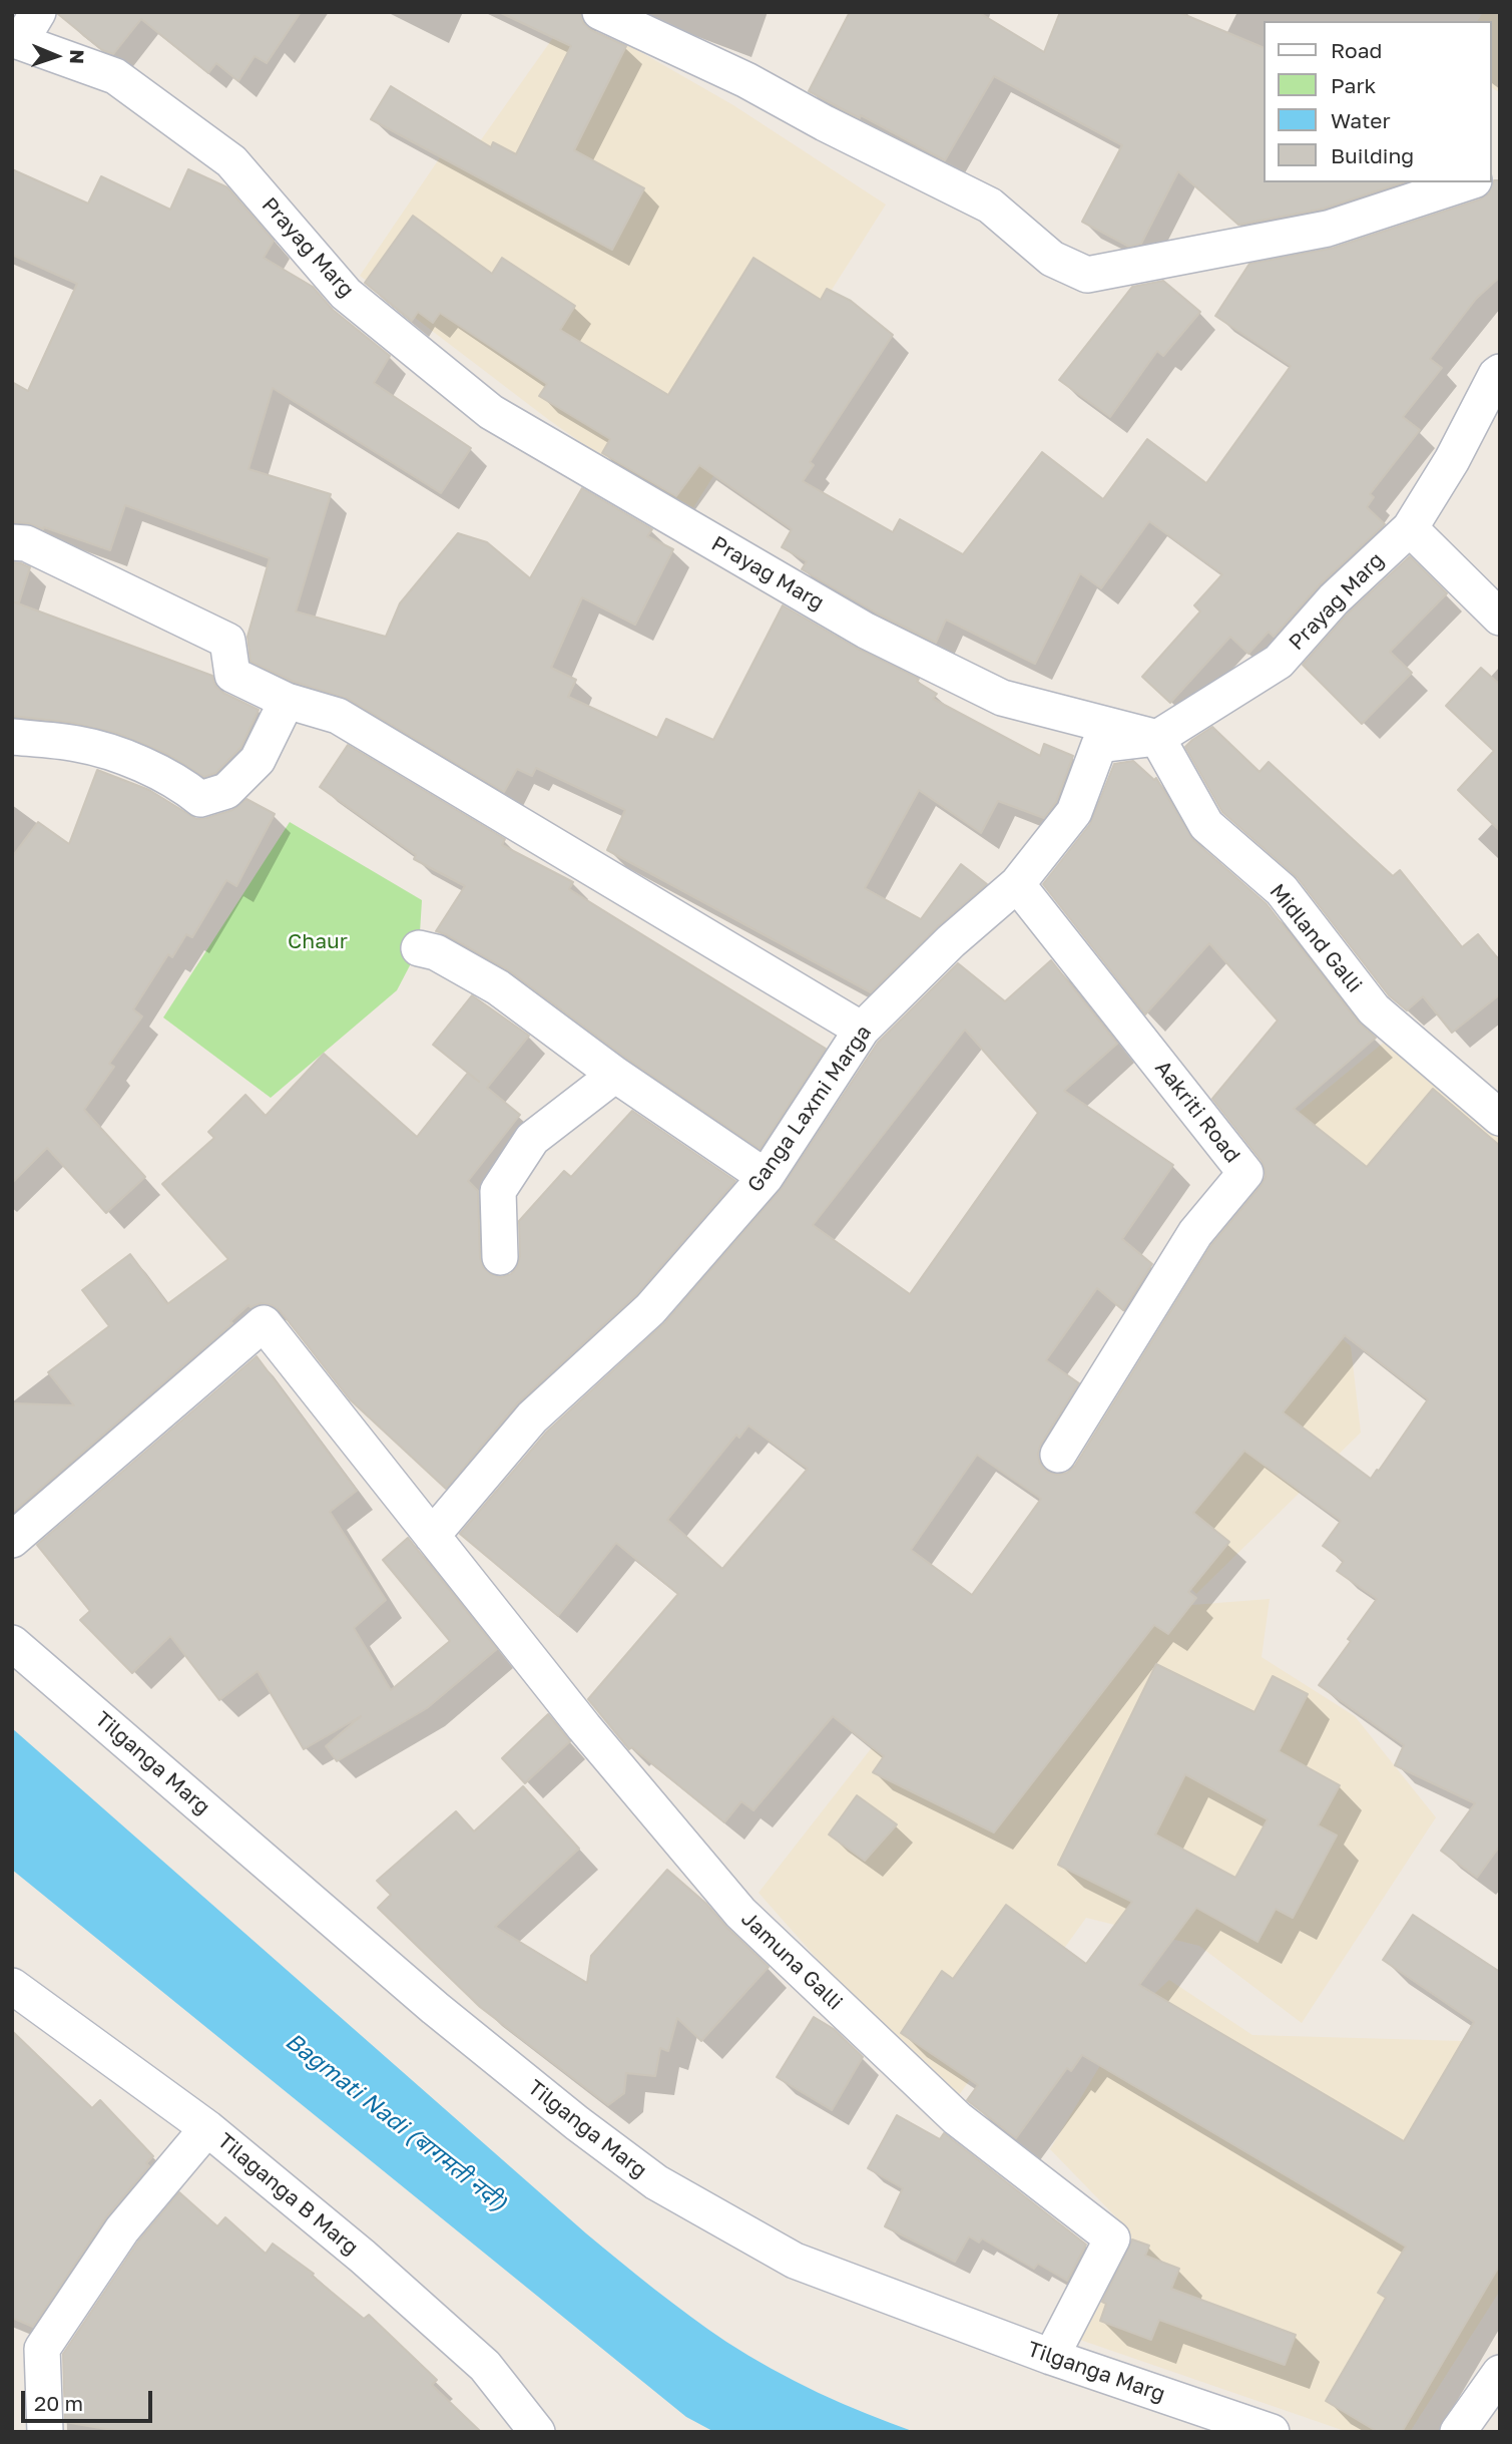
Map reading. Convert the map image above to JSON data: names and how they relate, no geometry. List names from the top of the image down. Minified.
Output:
{"streets":{"street":["Prayag Marg","Midland Galli","Ganga Laxmi Marga","Aakriti Road","Tilganga Marg","Jamuna Galli","Tilaganga B Marg"]},"crossings":[["Prayag Marg","Midland Galli"],["Prayag Marg","Ganga Laxmi Marga"],["Midland Galli","Ganga Laxmi Marga"],["Ganga Laxmi Marga","Aakriti Road"],["Ganga Laxmi Marga","Jamuna Galli"],["Tilganga Marg","Jamuna Galli"]],"water":["Bagmati Nadi (बागमती नदी)"],"parks":["Chaur"],"legend":["Road","Park","Water","Building"],"scale_bar":"20 m","north":"right"}
